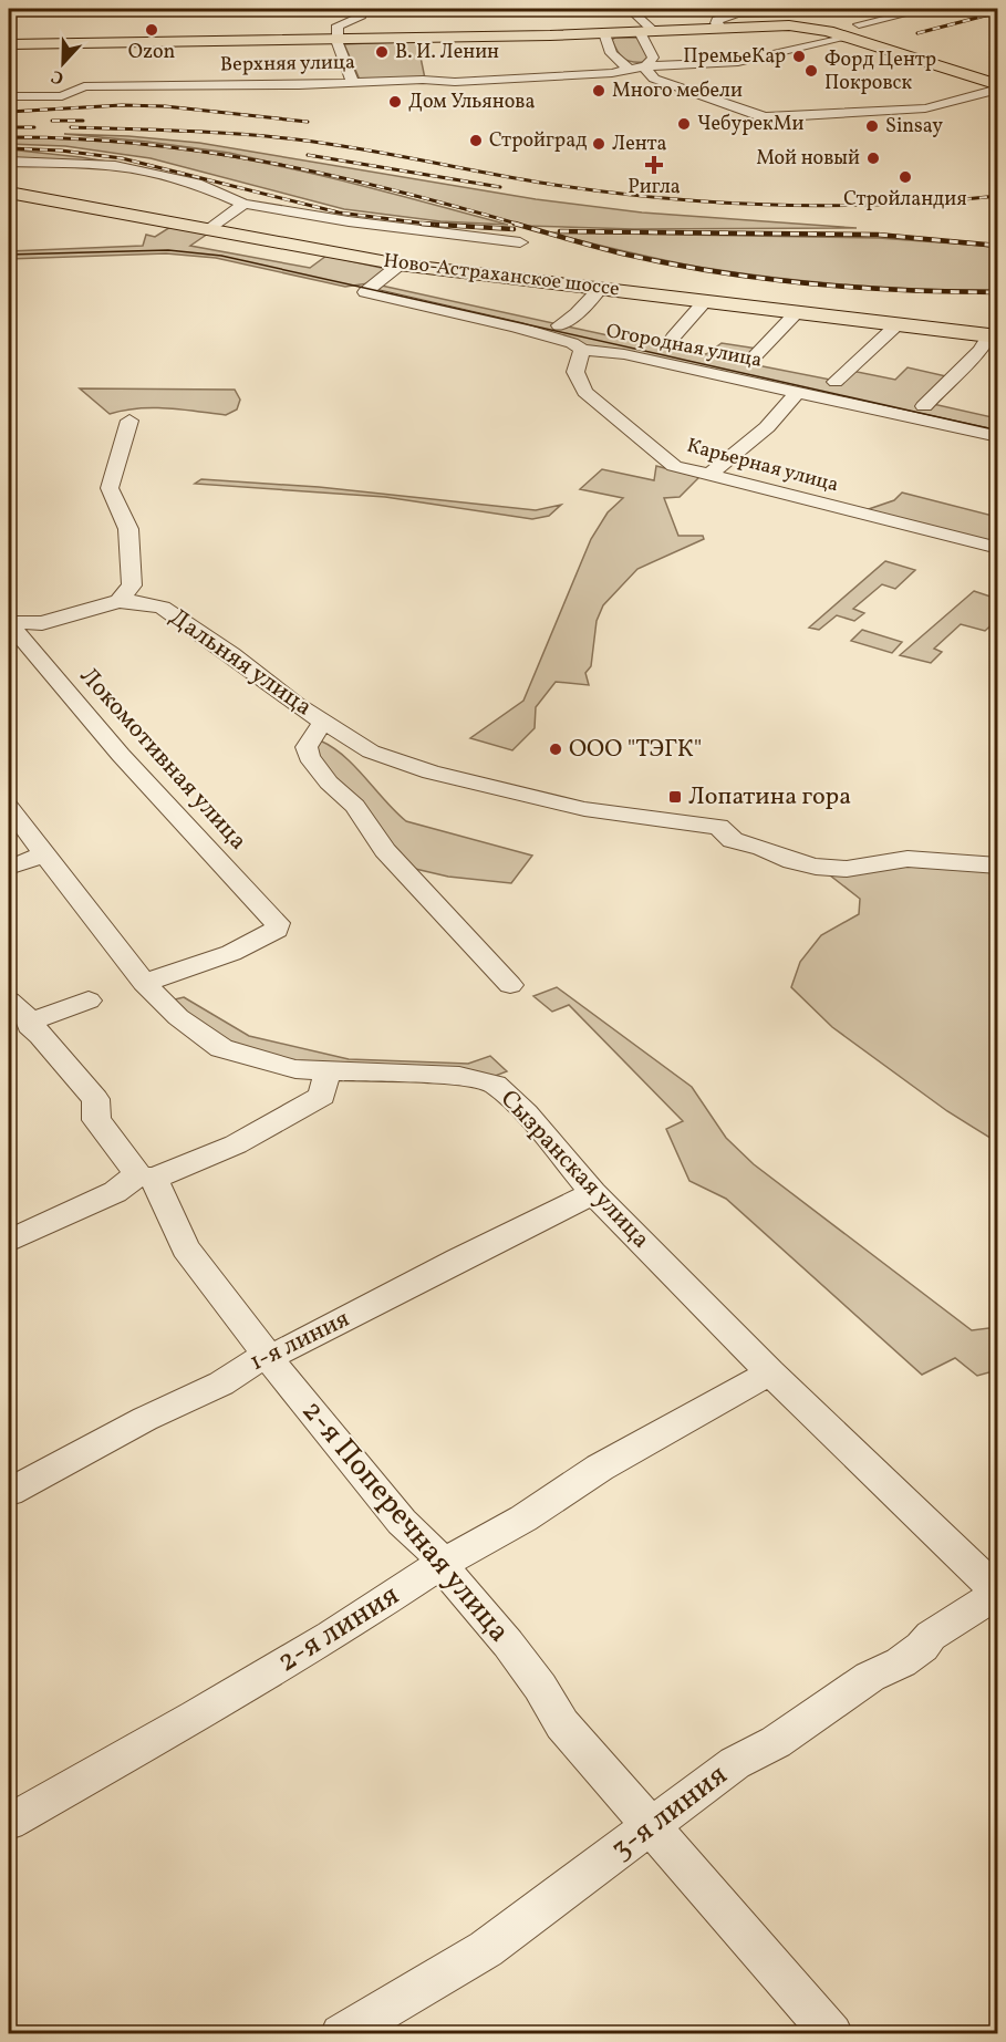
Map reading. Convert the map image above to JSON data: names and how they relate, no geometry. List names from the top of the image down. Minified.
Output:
{"streets":{"main road":["Ново-Астраханское шоссе"],"street":["Верхняя улица","Огородная улица","Карьерная улица","Дальняя улица","Локомотивная улица","Сызранская улица","1-я линия","2-я Поперечная улица","2-я линия","3-я линия"]},"crossings":[["Ново-Астраханское шоссе","Огородная улица"],["Огородная улица","Карьерная улица"],["Локомотивная улица","Сызранская улица"],["Сызранская улица","1-я линия"],["Сызранская улица","2-я линия"],["Сызранская улица","3-я линия"],["1-я линия","2-я Поперечная улица"],["2-я Поперечная улица","2-я линия"],["2-я Поперечная улица","3-я линия"]],"places":{"other":["Ozon","В. И. Ленин","ПремьеКар","Форд Центр Покровск","Много мебели","Дом Ульянова","ЧебурекМи","Sinsay","Стройград","Лента","Мой новый","Стройландия","ООО \"ТЭГК\""],"health":["Ригла"],"transit":["Лопатина гора"]},"north":"bottom"}
